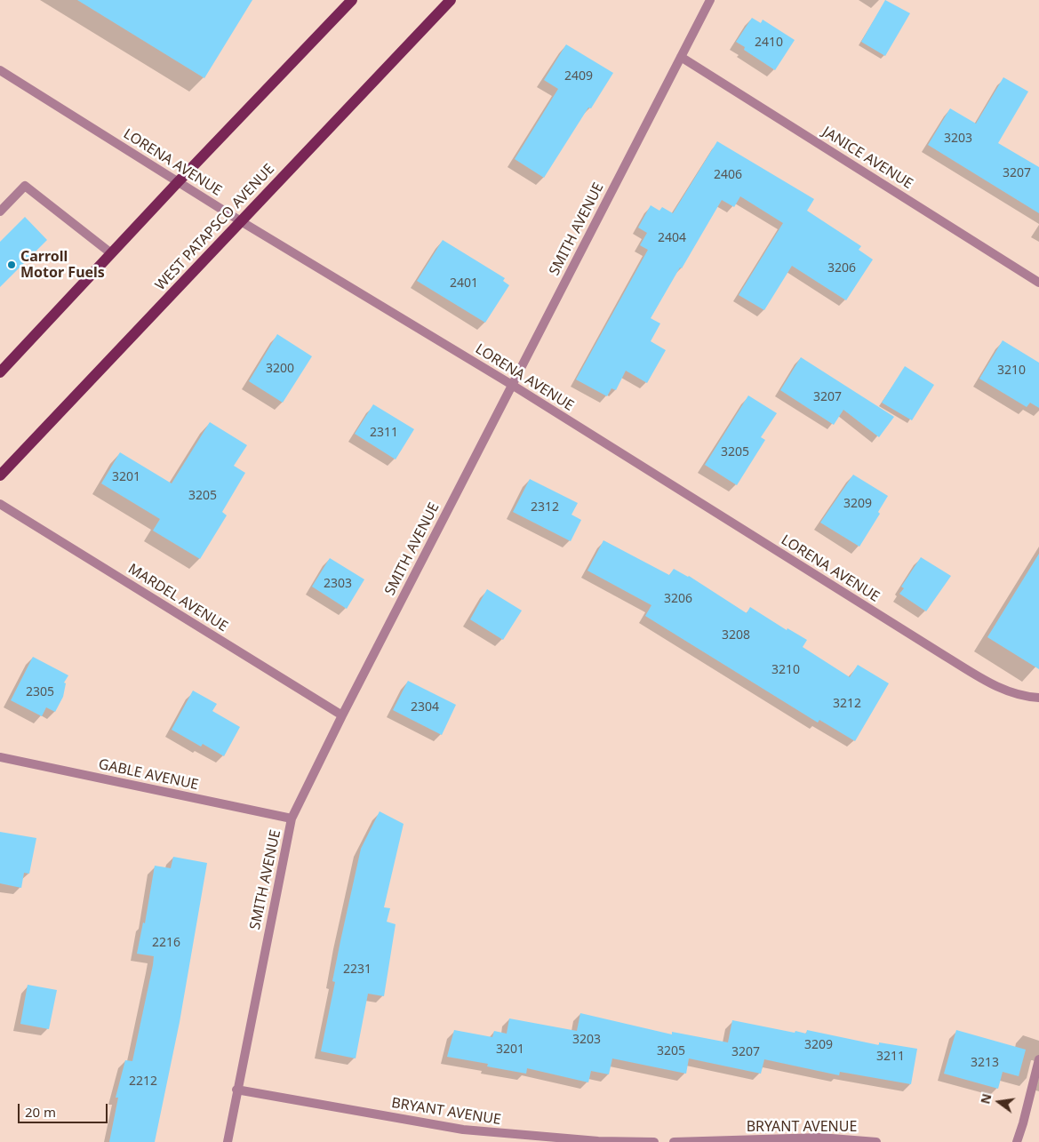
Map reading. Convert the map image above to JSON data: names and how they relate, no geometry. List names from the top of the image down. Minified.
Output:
{"streets":{"main road":["WEST PATAPSCO AVENUE"],"street":["JANICE AVENUE","LORENA AVENUE","SMITH AVENUE","MARDEL AVENUE","GABLE AVENUE","BRYANT AVENUE"]},"crossings":[["JANICE AVENUE","SMITH AVENUE"],["LORENA AVENUE","WEST PATAPSCO AVENUE"],["LORENA AVENUE","SMITH AVENUE"],["SMITH AVENUE","MARDEL AVENUE"],["SMITH AVENUE","GABLE AVENUE"],["SMITH AVENUE","BRYANT AVENUE"]],"places":["Carroll Motor Fuels"],"house_numbers":["2410","2409","3203","3207","2406","2404","3206","2401","3200","3210","3207","2311","3205","3201","3205","3209","2312","2303","3206","3208","3210","2305","3212","2304","2216","2231","3203","3209","3201","3205","3207","3211","3213","2212"],"scale_bar":"20 m","north":"left"}
